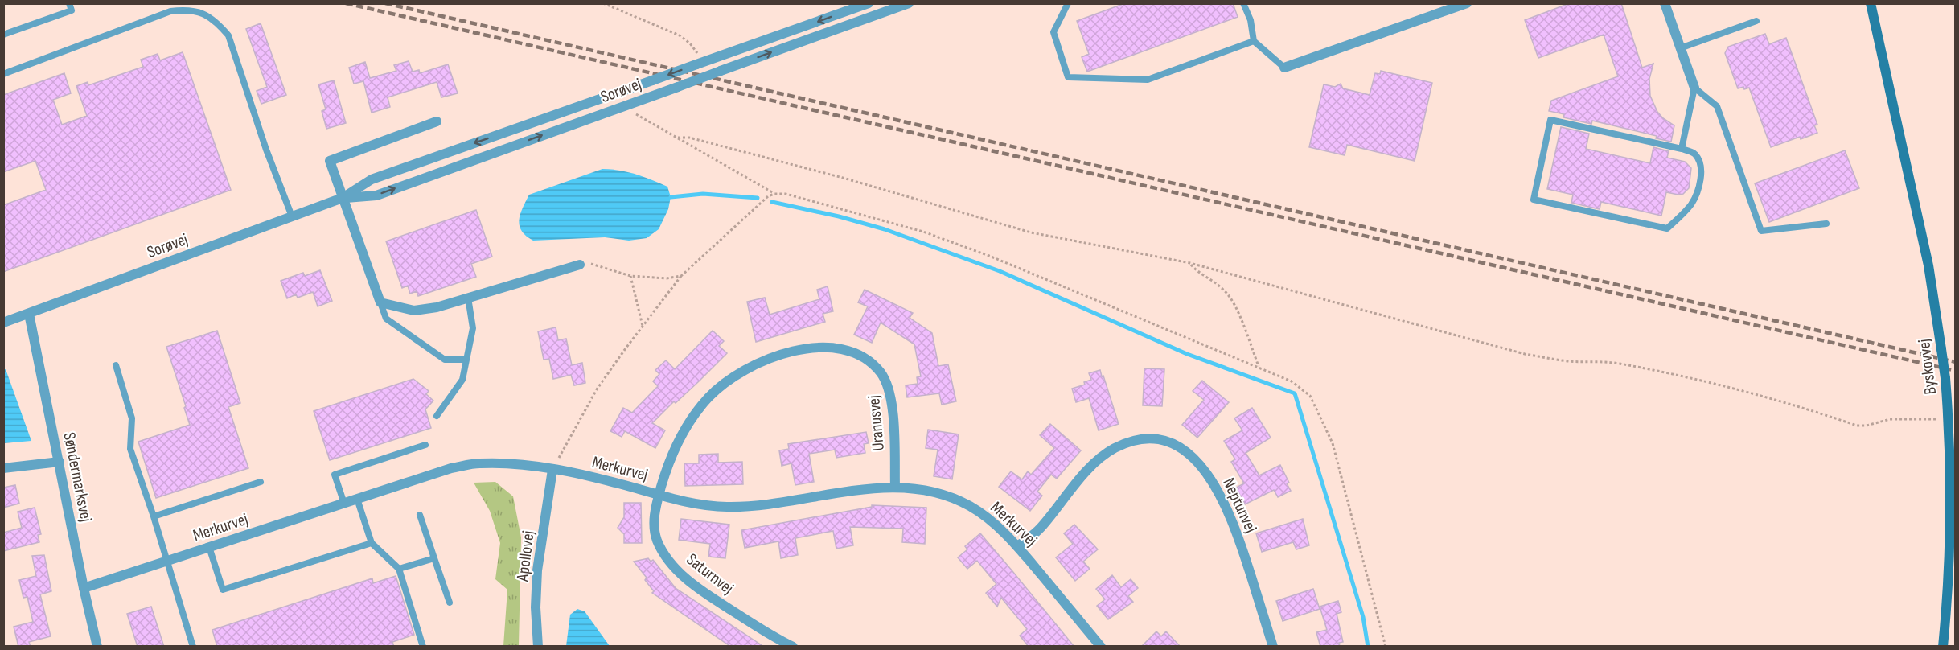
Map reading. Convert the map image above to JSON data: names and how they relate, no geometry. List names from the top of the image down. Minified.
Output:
{"streets":{"main road":["Byskovvej"],"street":["Sorøvej","Uranusvej","Merkurvej","Søndermarksvej","Neptunvej","Apollovej","Saturnvej"]},"crossings":[["Sorøvej","Søndermarksvej"],["Uranusvej","Merkurvej"],["Uranusvej","Saturnvej"],["Merkurvej","Søndermarksvej"],["Merkurvej","Neptunvej"],["Merkurvej","Apollovej"],["Merkurvej","Saturnvej"]]}
